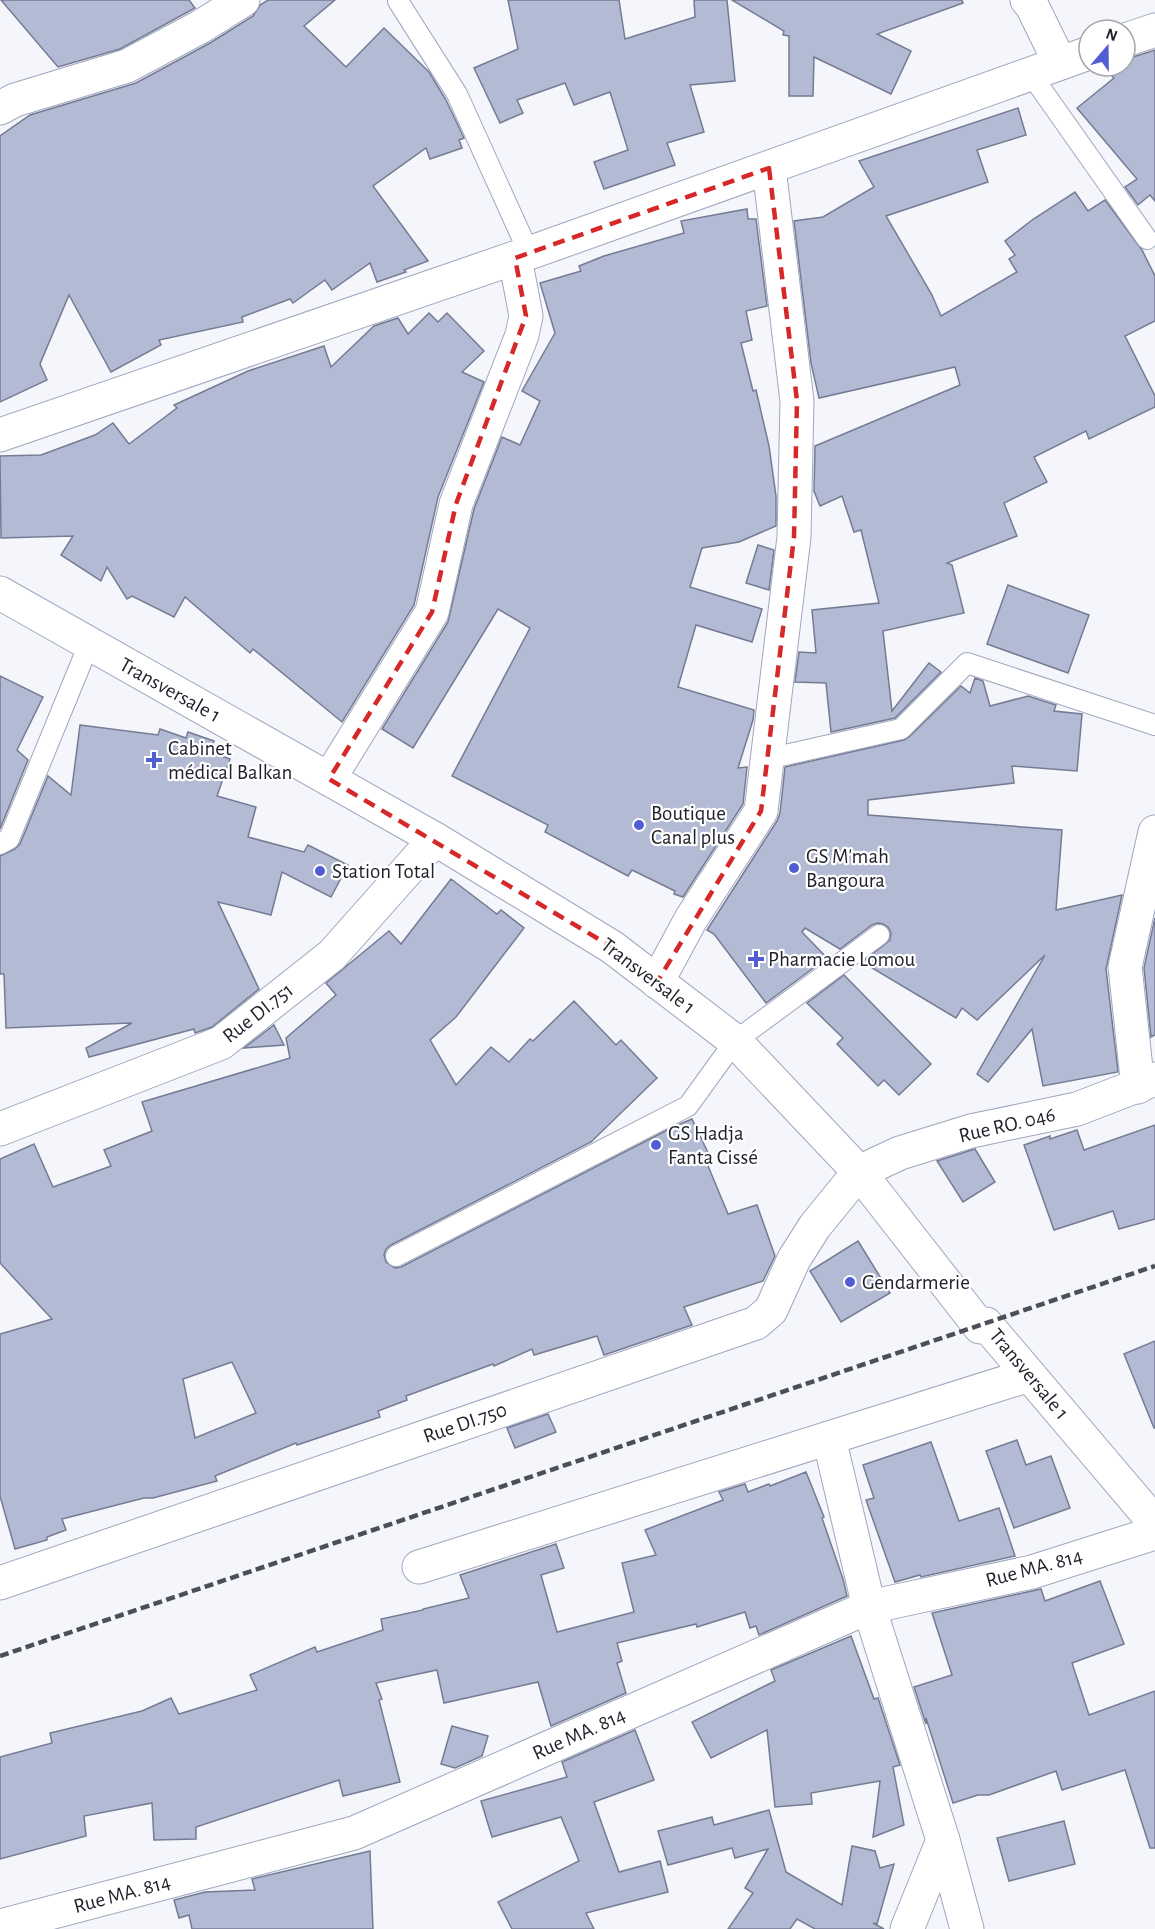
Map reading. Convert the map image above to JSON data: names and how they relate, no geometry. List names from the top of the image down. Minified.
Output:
{"streets":{"street":["Transversale 1","Rue DI.751","Rue RO. 046","Rue DI.750","Rue MA. 814"]},"crossings":[["Transversale 1","Rue DI.751"],["Transversale 1","Rue RO. 046"],["Transversale 1","Rue DI.750"],["Rue RO. 046","Rue DI.750"]],"places":{"health":["Cabinet médical Balkan","Pharmacie Lomou"],"other":["Boutique Canal plus","GS M'mah Bangoura","Station Total","GS Hadja Fanta Cissé","Gendarmerie"]},"north":"top"}
